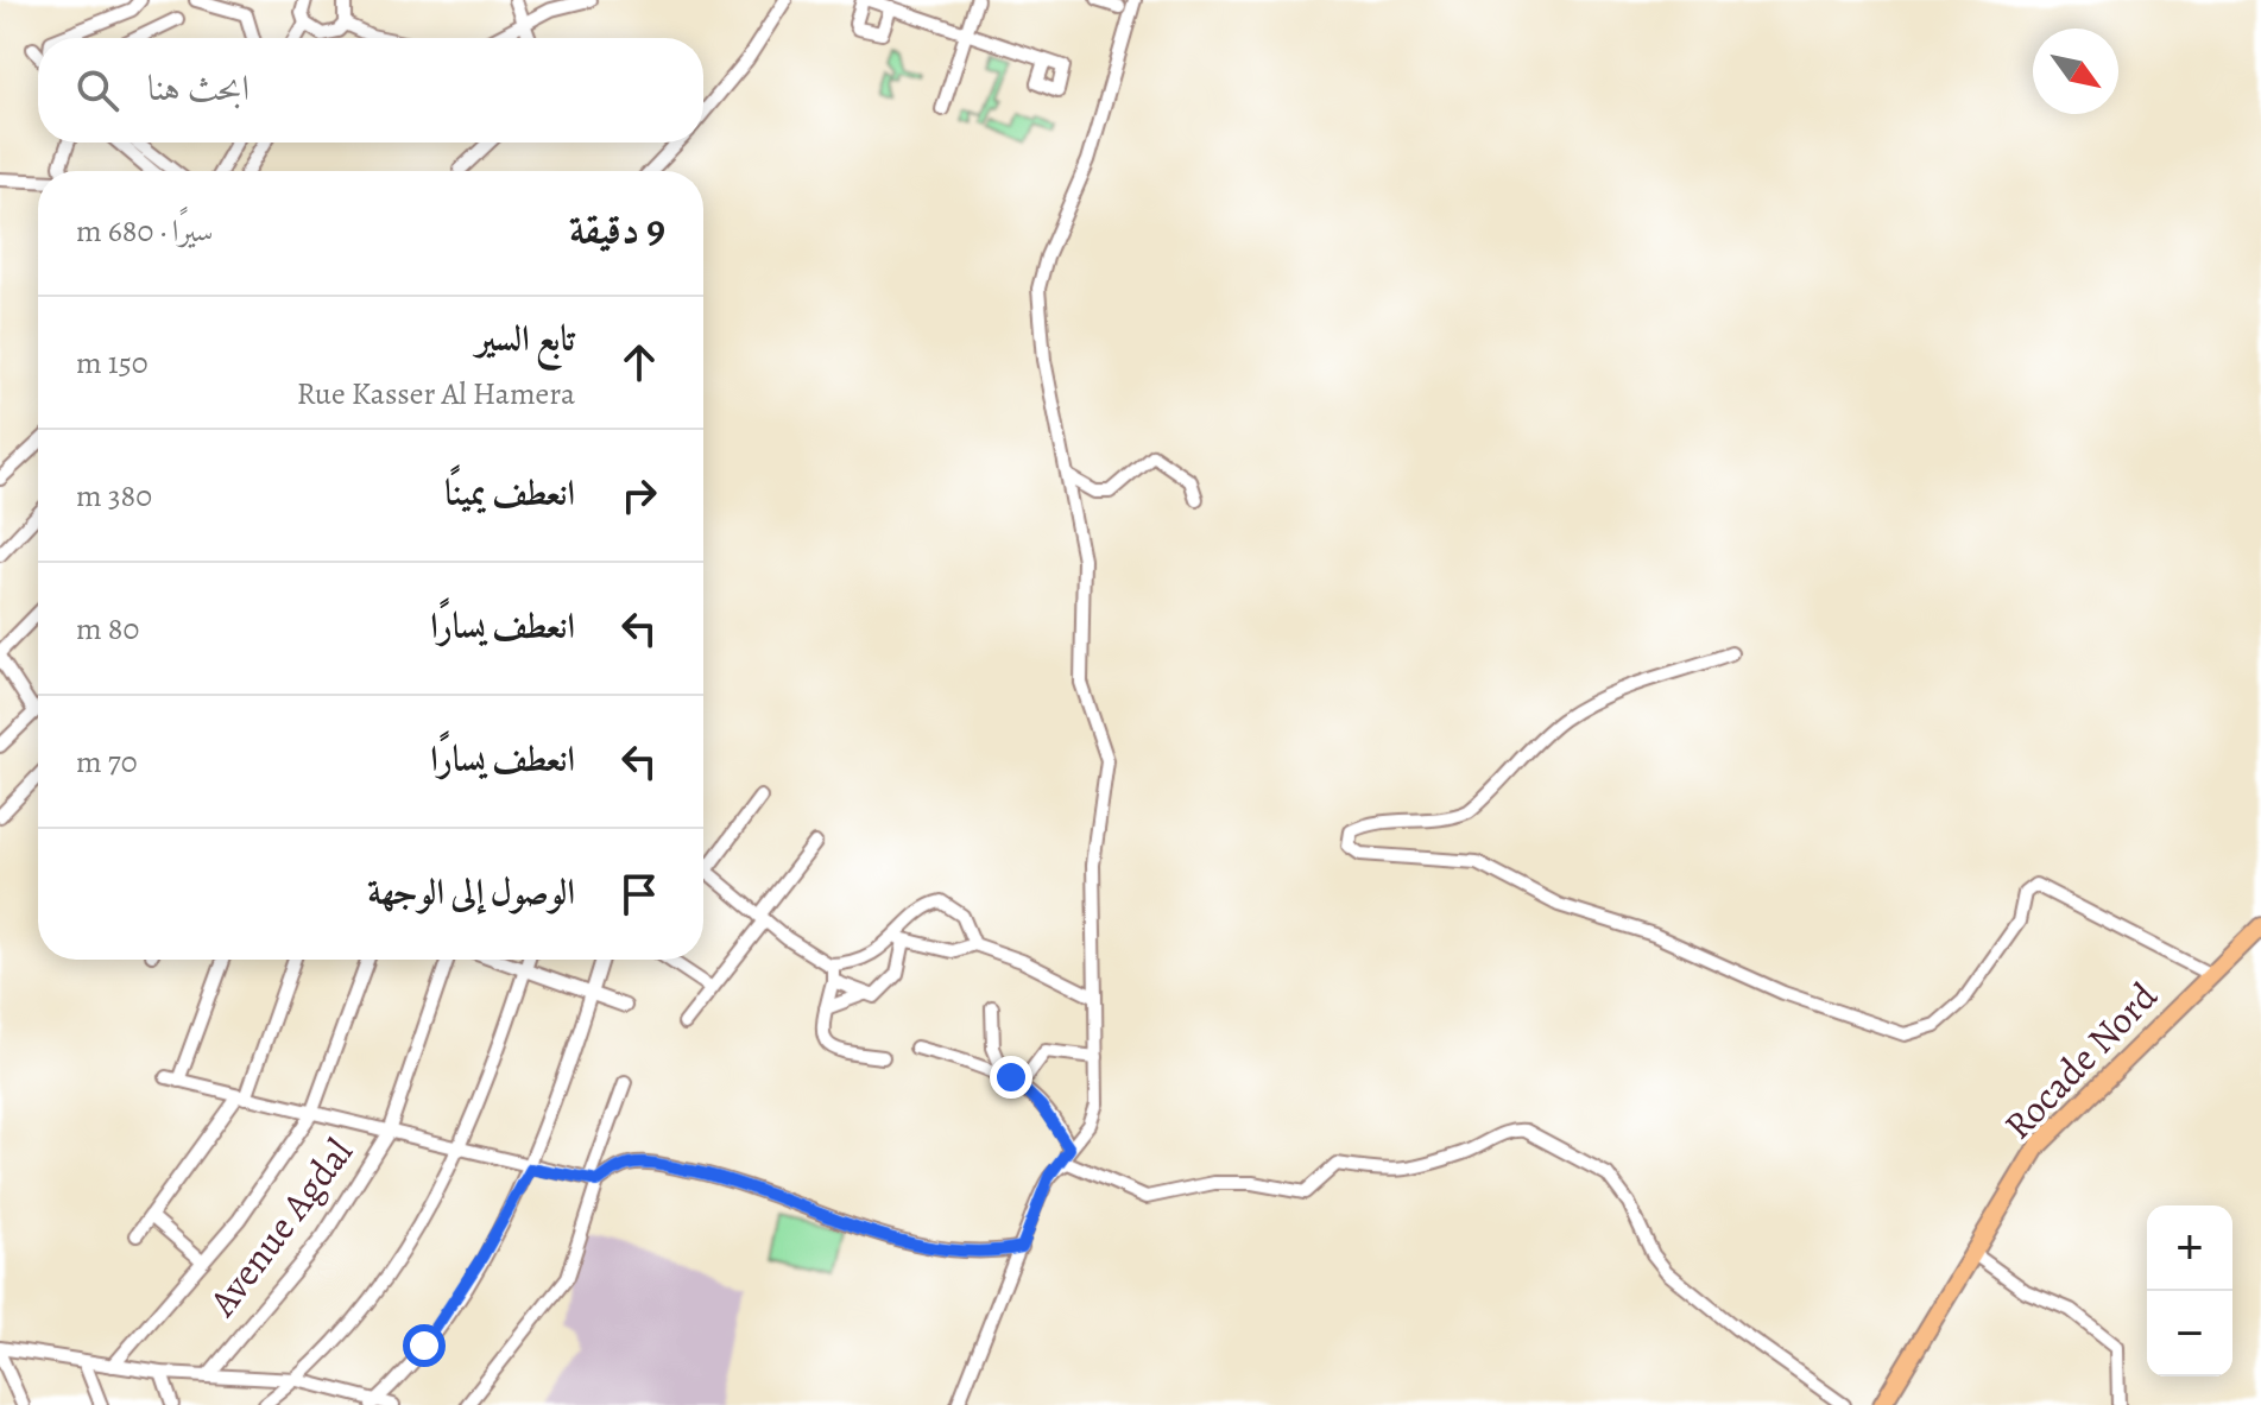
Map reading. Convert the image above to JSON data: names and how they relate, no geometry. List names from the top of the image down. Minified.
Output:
{"streets":{"highway":["Rocade Nord"],"street":["Avenue Agdal"]},"north":"bottom right","page":{"search":"ابحث هنا","heading":["9 دقيقة","سيرًا · 680 m"],"list":[["تابع السير","Rue Kasser Al Hamera","150 m"],["انعطف يمينًا","380 m"],["انعطف يسارًا","80 m"],["انعطف يسارًا","70 m"],"الوصول إلى الوجهة"],"map_buttons":["+","−"]}}
